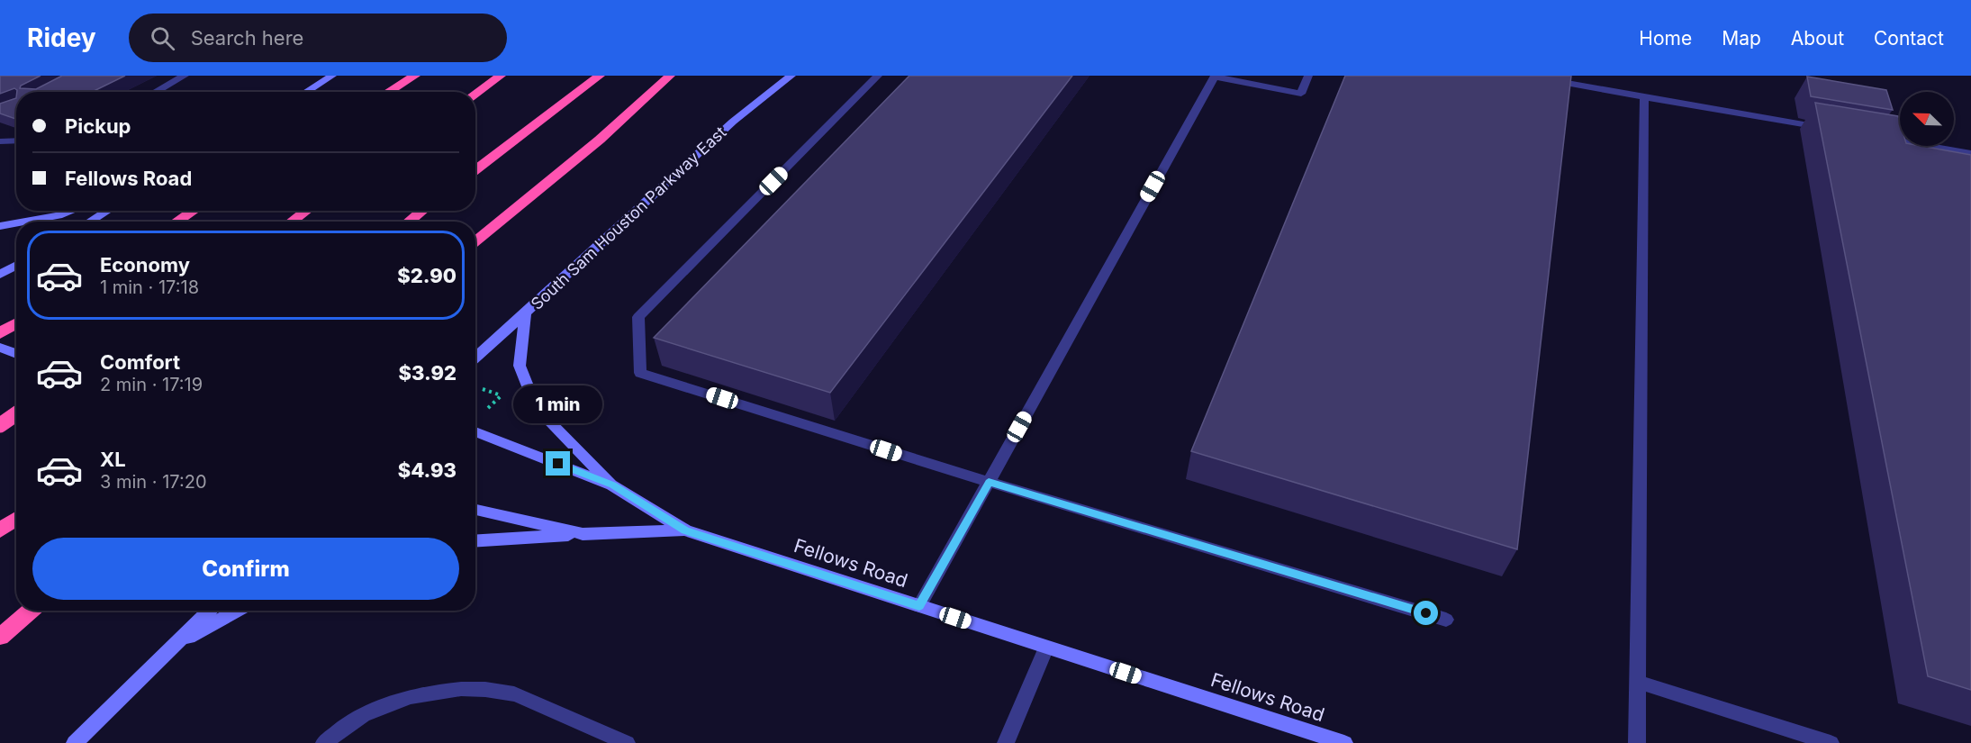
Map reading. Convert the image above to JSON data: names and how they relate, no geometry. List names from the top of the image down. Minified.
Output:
{"streets":{"main road":["South Sam Houston Parkway East","Fellows Road"]},"north":"top left","page":{"header":"Ridey","search":"Search here","nav":["Home","Map","About","Contact"],"banner":["Pickup","Fellows Road"],"list":[{"name":"Economy","note":"1 min · 17:18","value":"$2.90"},{"name":"Comfort","note":"2 min · 17:19","value":"$3.92"},{"name":"XL","note":"3 min · 17:20","value":"$4.93"}],"bubble":"1 min","buttons":"Confirm"}}
